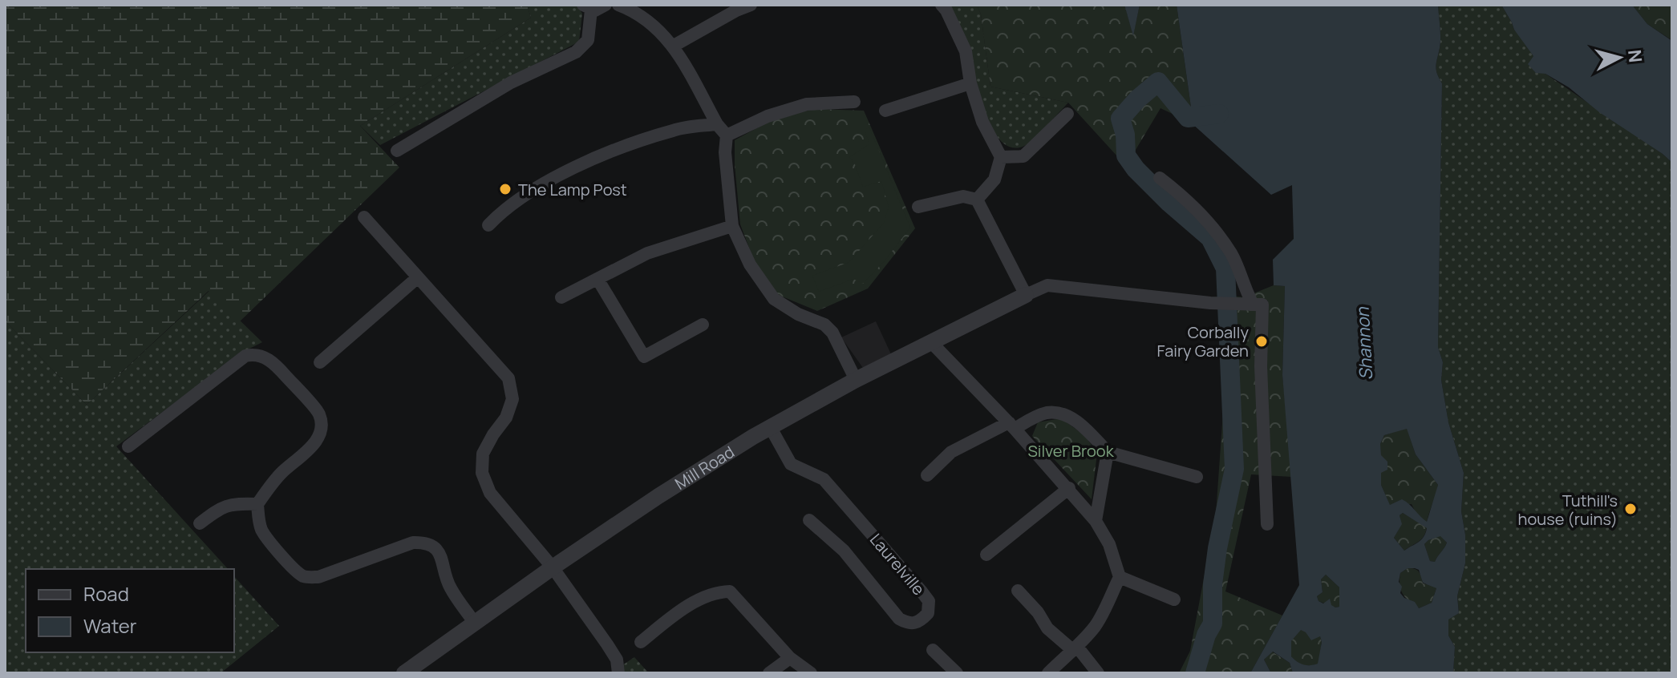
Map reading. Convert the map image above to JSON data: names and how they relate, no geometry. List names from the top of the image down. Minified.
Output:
{"streets":{"street":["Mill Road","Laurelville"]},"crossings":[["Mill Road","Laurelville"]],"water":["Shannon"],"parks":["Silver Brook"],"places":["The Lamp Post","Corbally Fairy Garden","Tuthill's house (ruins)"],"legend":["Road","Water"],"north":"right"}
